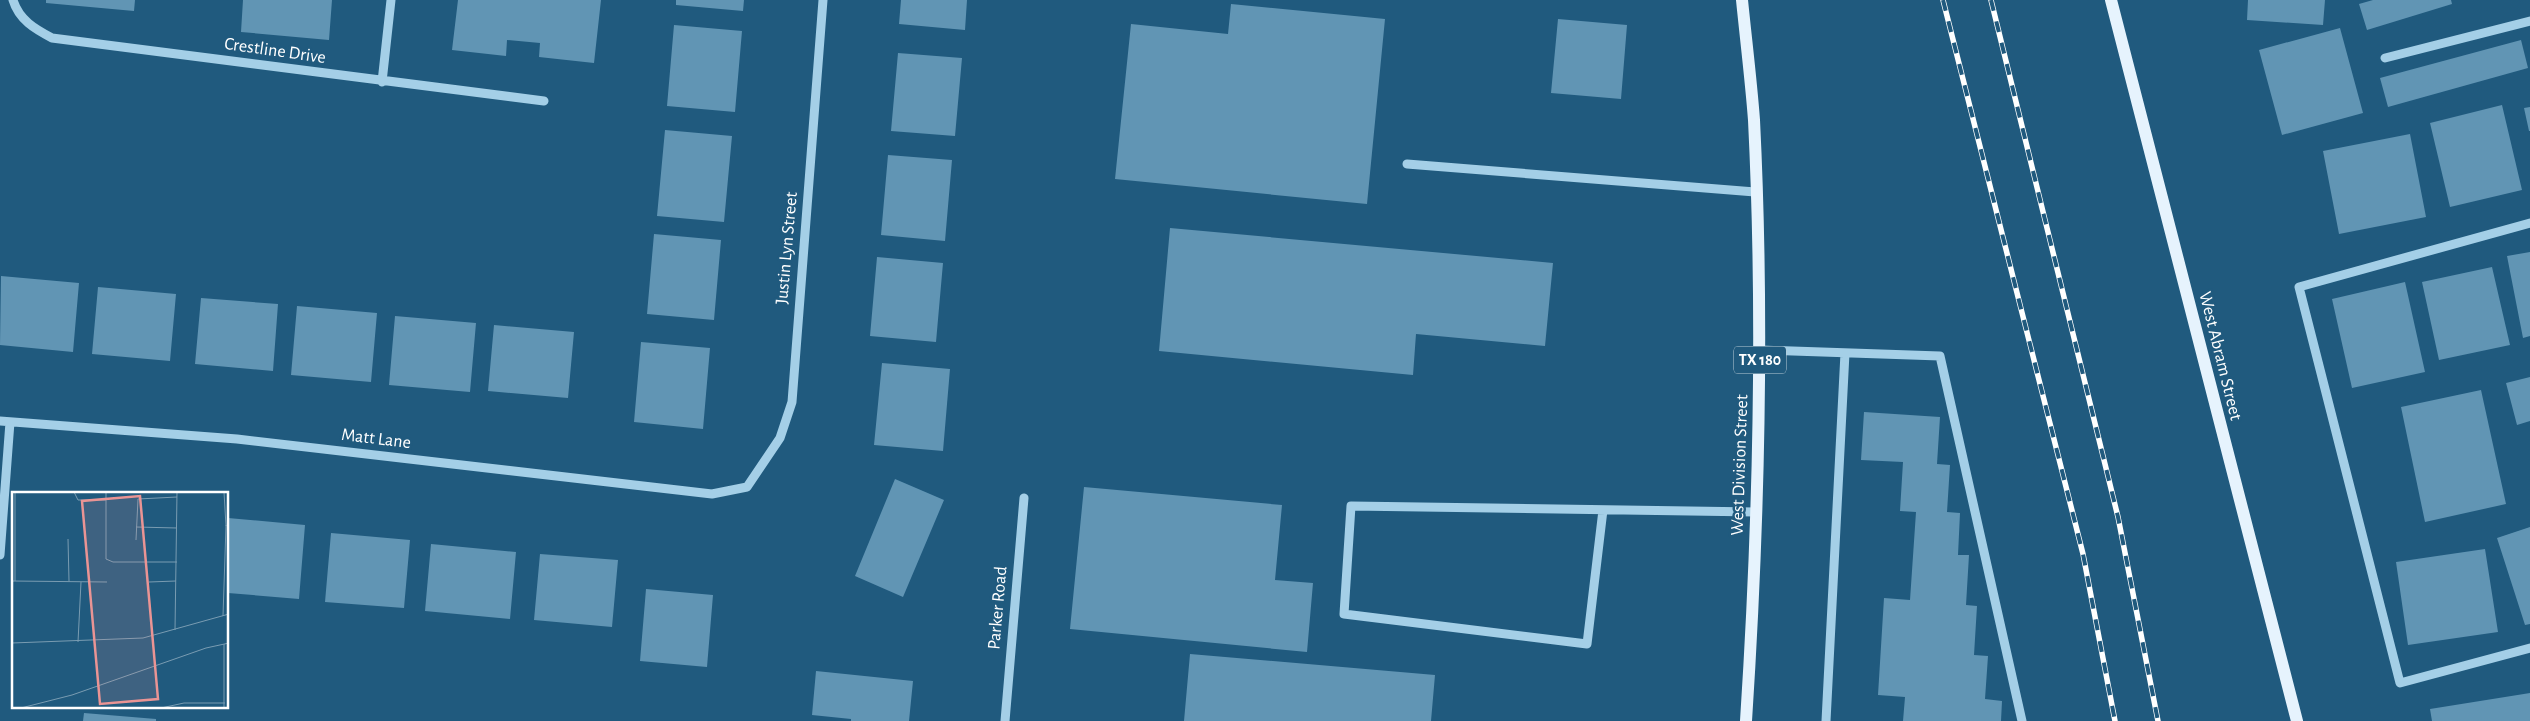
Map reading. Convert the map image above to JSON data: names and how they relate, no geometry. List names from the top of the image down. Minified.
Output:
{"streets":{"main road":["West Abram Street","TX 180","West Division Street"],"street":["Crestline Drive","Justin Lyn Street","Matt Lane","Parker Road"]},"crossings":[["Justin Lyn Street","Matt Lane"]]}
